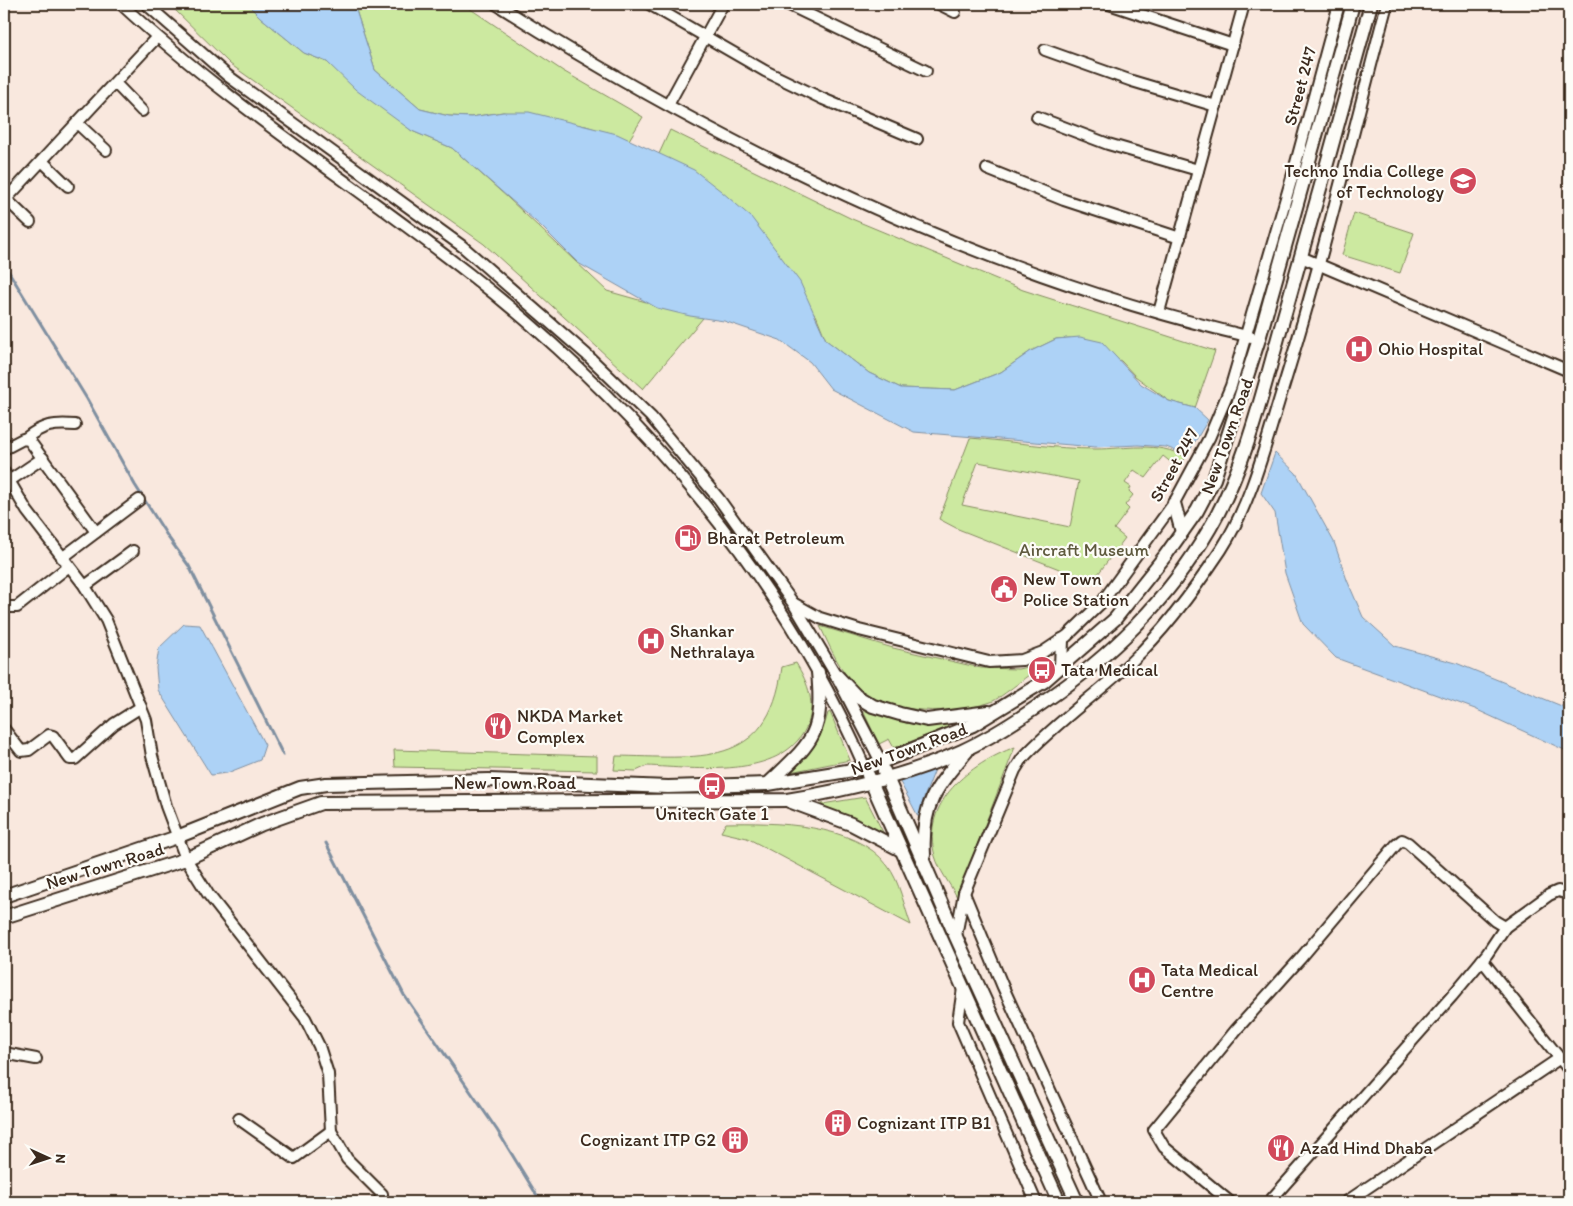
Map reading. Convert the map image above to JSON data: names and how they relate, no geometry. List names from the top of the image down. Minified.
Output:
{"streets":{"main road":["New Town Road"],"street":["Street 247"]},"parks":["Aircraft Museum"],"places":{"school or university":["Techno India College of Technology"],"hospital":["Ohio Hospital","Shankar Nethralaya","Tata Medical Centre"],"fuel station":["Bharat Petroleum"],"public building":["New Town Police Station"],"bus stop":["Tata Medical","Unitech Gate 1"],"restaurant":["NKDA Market Complex","Azad Hind Dhaba"],"building":["Cognizant ITP B1","Cognizant ITP G2"]},"north":"right"}
